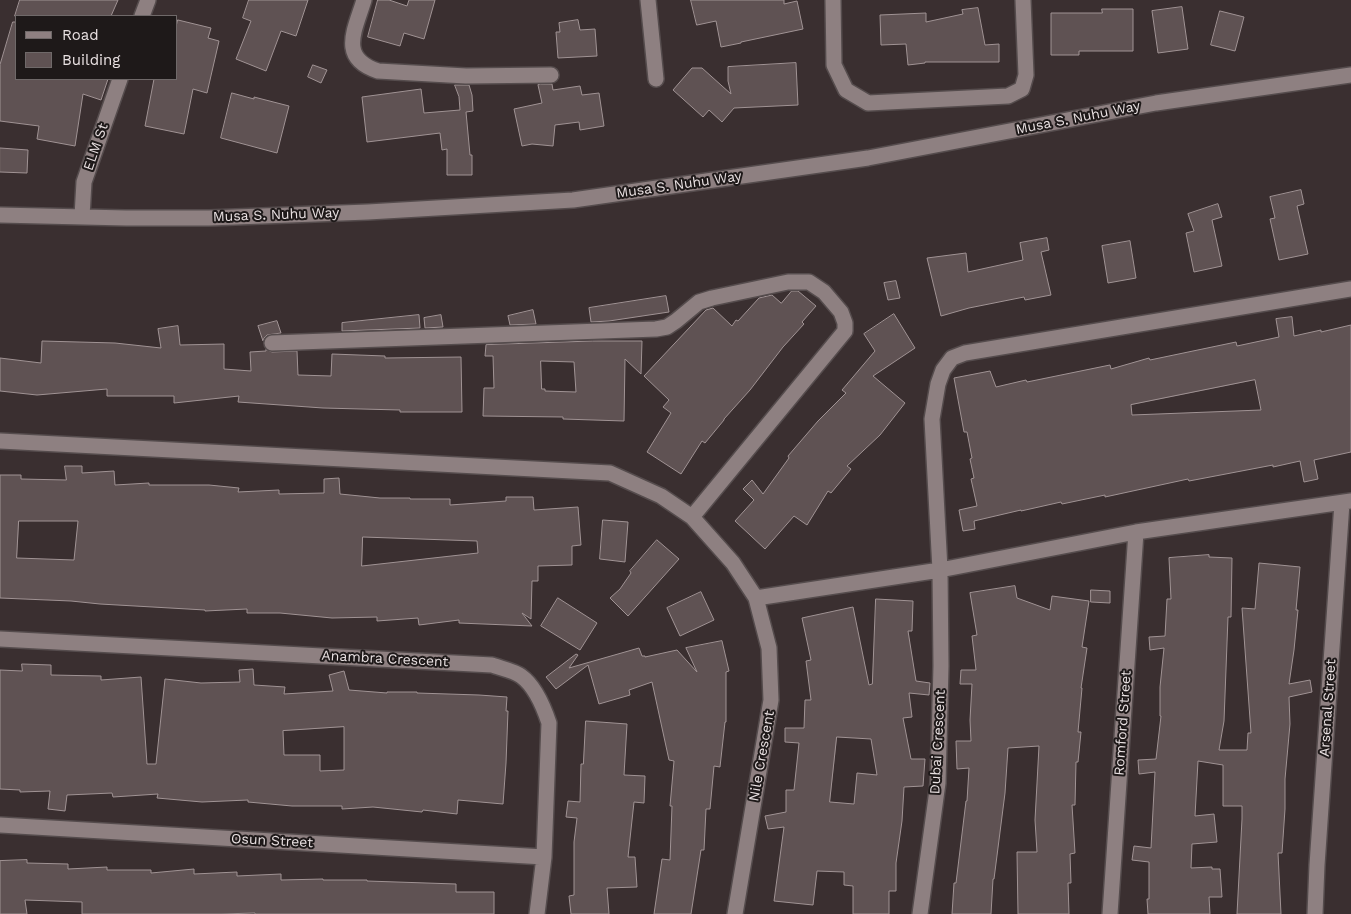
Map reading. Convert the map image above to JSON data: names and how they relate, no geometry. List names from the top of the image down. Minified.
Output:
{"streets":{"street":["Musa S. Nuhu Way","ELM St","Anambra Crescent","Arsenal Street","Romford Street","Dubai Crescent","Nile Crescent","Osun Street"]},"crossings":[["Musa S. Nuhu Way","ELM St"],["Anambra Crescent","Osun Street"]],"legend":["Road","Building"]}
